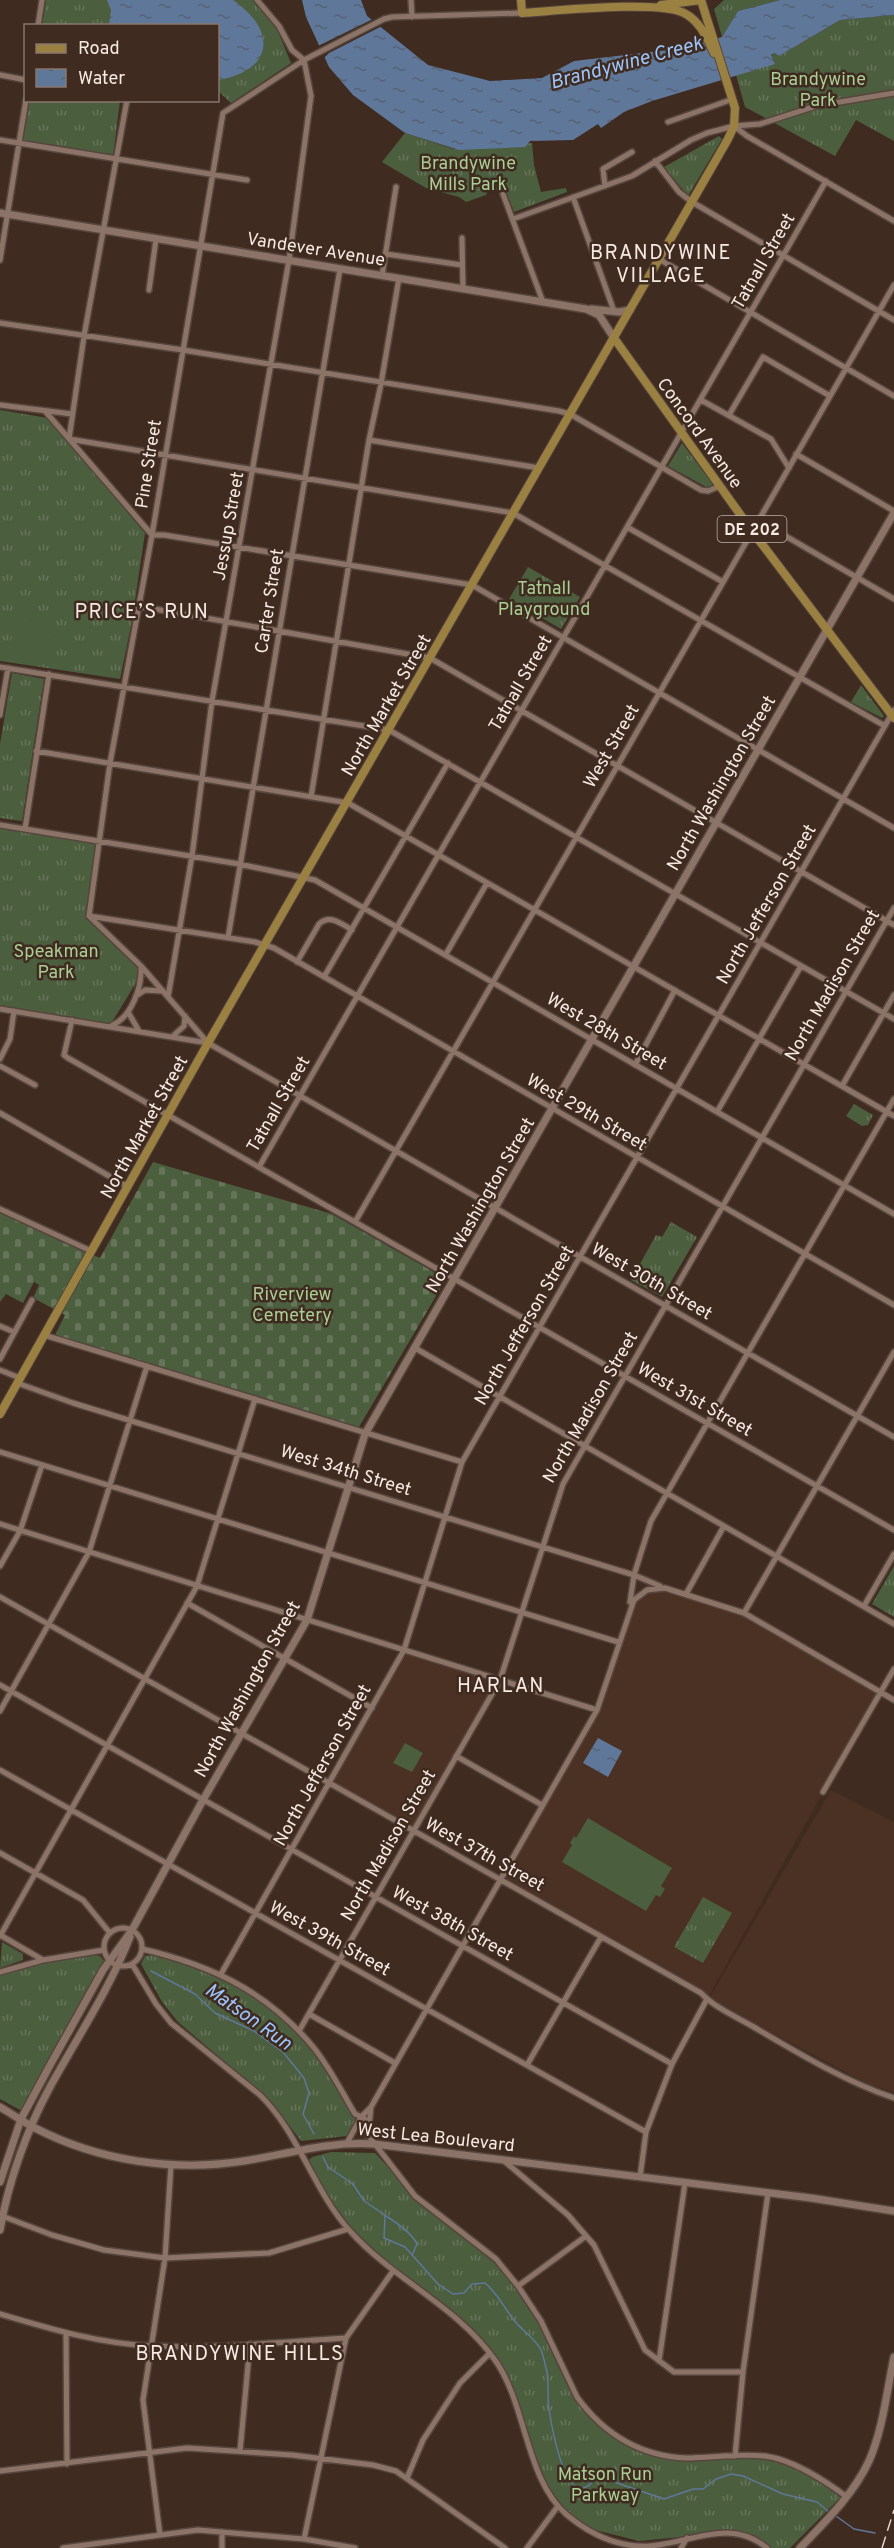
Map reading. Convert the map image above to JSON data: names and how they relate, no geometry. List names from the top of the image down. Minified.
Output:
{"streets":{"main road":["Vandever Avenue","Concord Avenue","DE 202","North Market Street","North Washington Street","West Lea Boulevard"],"street":["Tatnall Street","Pine Street","Jessup Street","Carter Street","West Street","North Jefferson Street","North Madison Street","West 28th Street","West 29th Street","West 30th Street","West 31st Street","West 34th Street","West 37th Street","West 38th Street","West 39th Street"]},"crossings":[["Vandever Avenue","Pine Street"],["Vandever Avenue","Jessup Street"],["Vandever Avenue","Carter Street"],["Vandever Avenue","North Market Street"],["Tatnall Street","Concord Avenue"],["Tatnall Street","West 28th Street"],["Tatnall Street","West 29th Street"],["Tatnall Street","West 30th Street"],["Tatnall Street","West 31st Street"],["Concord Avenue","North Market Street"],["Concord Avenue","West Street"],["Concord Avenue","North Washington Street"],["Concord Avenue","North Jefferson Street"],["Pine Street","Jessup Street"],["Pine Street","West 28th Street"],["Jessup Street","West 28th Street"],["Carter Street","West 28th Street"],["North Market Street","West 28th Street"],["North Market Street","West 29th Street"],["North Market Street","West 30th Street"],["North Market Street","West 31st Street"],["North Market Street","West 34th Street"],["West Street","West 28th Street"],["West Street","West 29th Street"],["West Street","West 30th Street"],["West Street","West 31st Street"],["North Washington Street","West 28th Street"],["North Washington Street","West 29th Street"],["North Washington Street","West 30th Street"],["North Washington Street","West 31st Street"],["North Washington Street","West 34th Street"],["North Washington Street","West 37th Street"],["North Washington Street","West 38th Street"],["North Washington Street","West 39th Street"],["North Washington Street","West Lea Boulevard"],["North Jefferson Street","West 28th Street"],["North Jefferson Street","West 29th Street"],["North Jefferson Street","West 30th Street"],["North Jefferson Street","West 31st Street"],["North Jefferson Street","West 34th Street"],["North Jefferson Street","West 37th Street"],["North Jefferson Street","West 38th Street"],["North Jefferson Street","West 39th Street"],["North Madison Street","West 28th Street"],["North Madison Street","West 29th Street"],["North Madison Street","West 30th Street"],["North Madison Street","West 31st Street"],["North Madison Street","West 34th Street"],["North Madison Street","West 37th Street"],["North Madison Street","West 38th Street"],["North Madison Street","West 39th Street"]],"districts":["BRANDYWINE VILLAGE","PRICE’S RUN","HARLAN","BRANDYWINE HILLS"],"water":["Brandywine Creek","Matson Run"],"parks":["Brandywine Park","Brandywine Mills Park","Tatnall Playground","Speakman Park","Riverview Cemetery","Matson Run Parkway"],"legend":["Road","Water"]}
